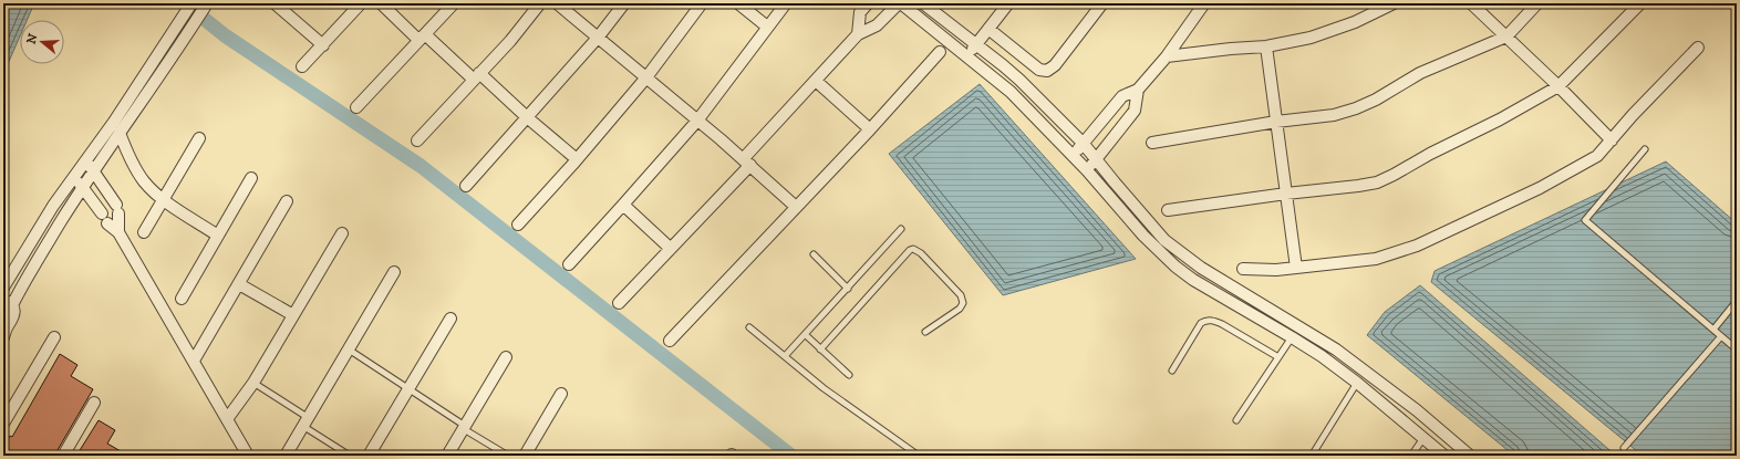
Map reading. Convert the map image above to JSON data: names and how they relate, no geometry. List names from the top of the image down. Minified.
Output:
{"north":"left"}
